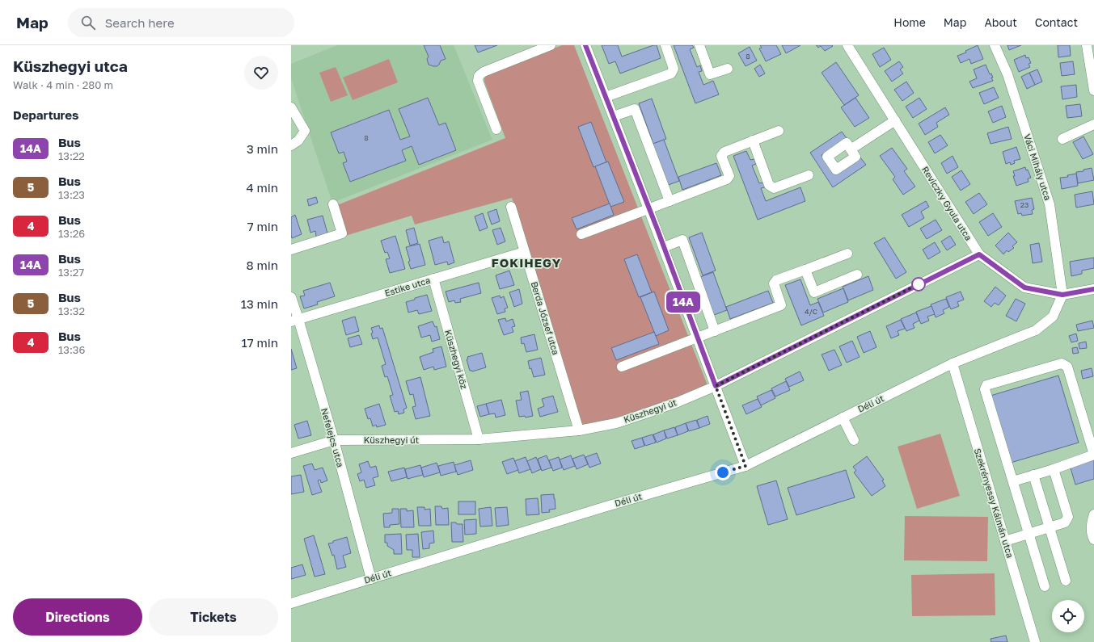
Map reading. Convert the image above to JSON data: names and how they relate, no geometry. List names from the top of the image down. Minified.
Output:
{"streets":{"street":["Váci Mihály utca","Reviczky Gyula utca","Estike utca","Berda József utca","Küszhegyi köz","Déli út","Küszhegyi út","Nefelejcs utca","Szekrényessy Kálmán utca"]},"crossings":[["Váci Mihály utca","Reviczky Gyula utca"],["Váci Mihály utca","Déli út"],["Reviczky Gyula utca","Déli út"],["Reviczky Gyula utca","Küszhegyi út"],["Estike utca","Berda József utca"],["Estike utca","Küszhegyi köz"],["Estike utca","Nefelejcs utca"],["Berda József utca","Küszhegyi út"],["Küszhegyi köz","Küszhegyi út"],["Déli út","Nefelejcs utca"],["Déli út","Szekrényessy Kálmán utca"],["Küszhegyi út","Nefelejcs utca"]],"districts":["FOKIHEGY"],"lines":["bus line 14A"],"house_numbers":["8","8","23","4/C"],"page":{"header":"Map","search":"Search here","nav":["Home","Map","About","Contact"],"heading":[["Küszhegyi utca","Walk · 4 min · 280 m"],"Departures"],"on_map":"14A","list":[{"mark":"14A","name":"Bus","note":"13:22","value":"3 min"},{"mark":"5","name":"Bus","note":"13:23","value":"4 min"},{"mark":"4","name":"Bus","note":"13:26","value":"7 min"},{"mark":"14A","name":"Bus","note":"13:27","value":"8 min"},{"mark":"5","name":"Bus","note":"13:32","value":"13 min"},{"mark":"4","name":"Bus","note":"13:36","value":"17 min"}],"buttons":["Directions","Tickets"]}}
